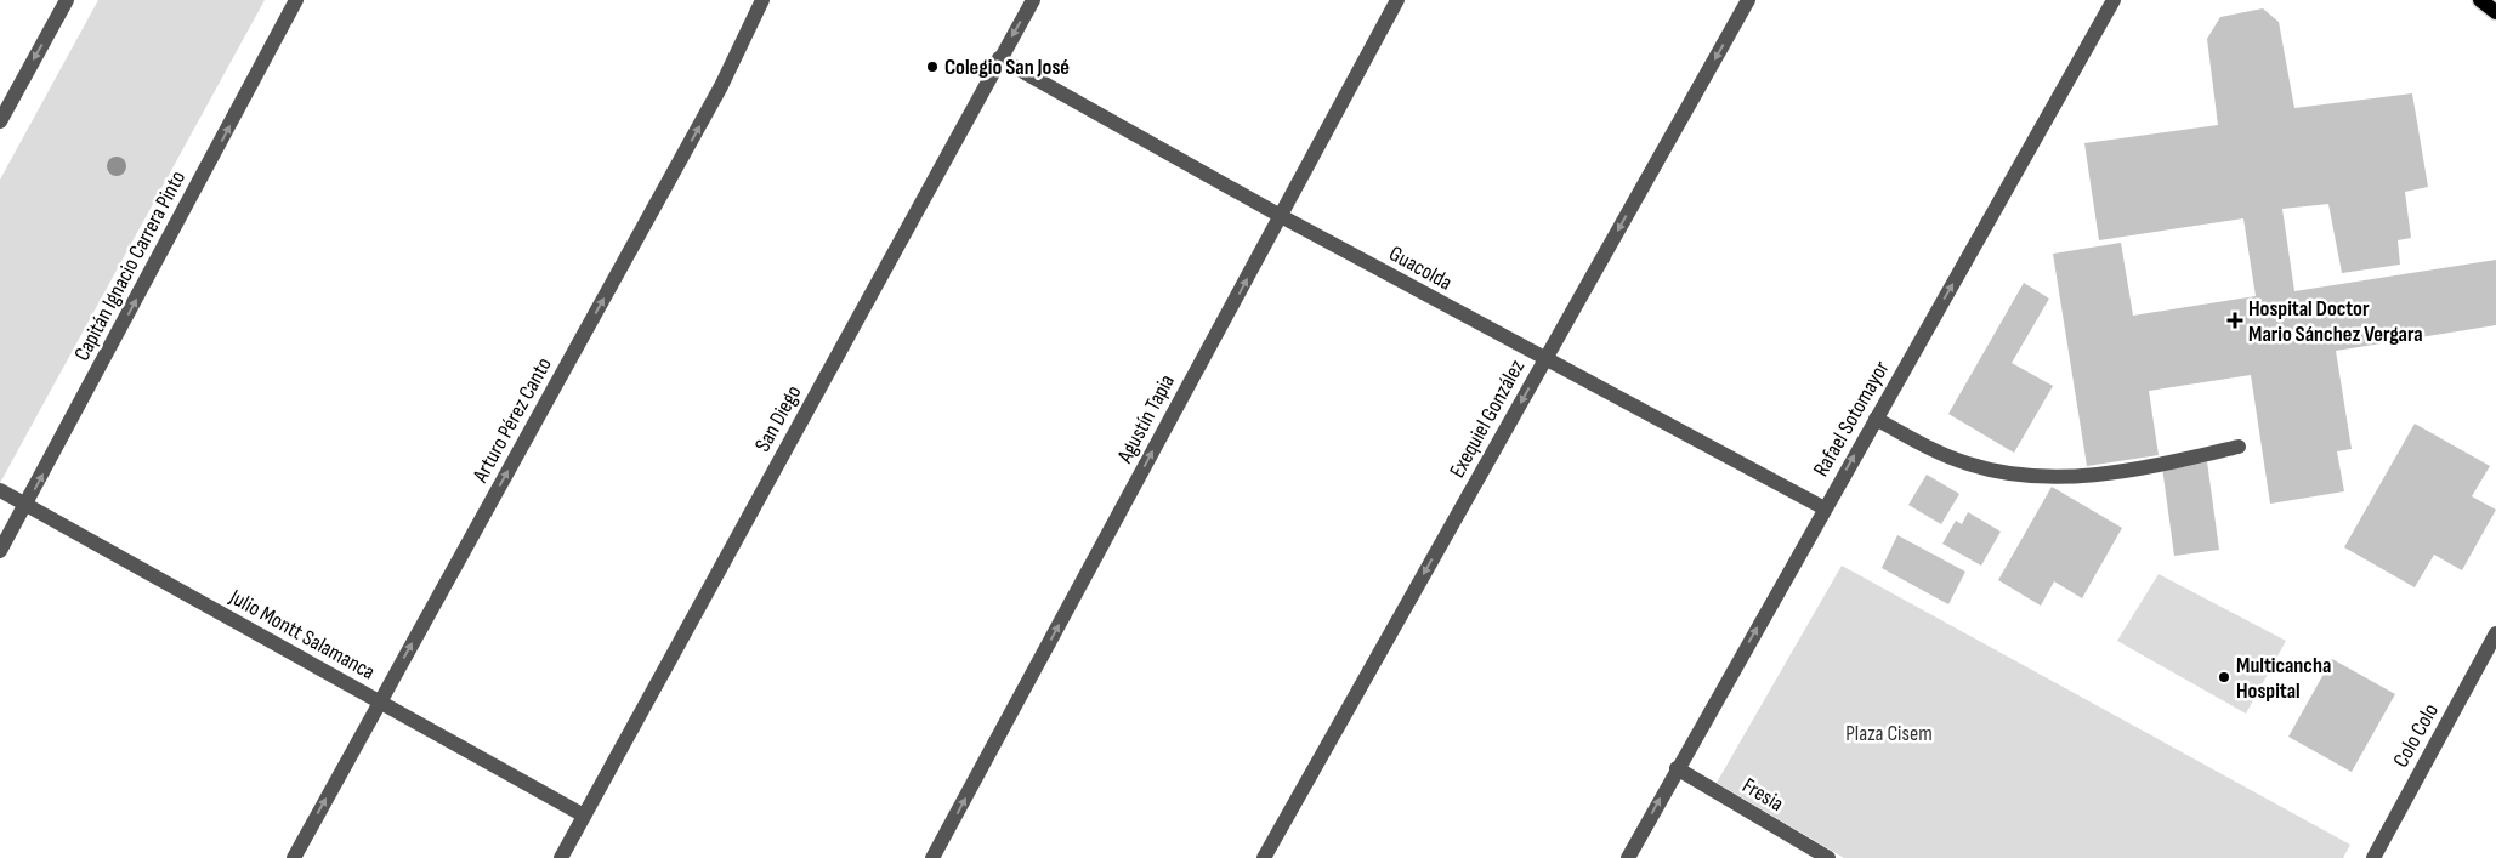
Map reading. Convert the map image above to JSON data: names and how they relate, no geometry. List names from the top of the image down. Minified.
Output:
{"streets":{"street":["Capitán Ignacio Carrera Pinto","Guacolda","San Diego","Agustín Tapia","Exequiel González","Rafael Sotomayor","Arturo Pérez Canto","Julio Montt Salamanca","Colo Colo","Fresia"]},"crossings":[["Capitán Ignacio Carrera Pinto","Julio Montt Salamanca"],["Guacolda","San Diego"],["Guacolda","Agustín Tapia"],["Guacolda","Exequiel González"],["Guacolda","Rafael Sotomayor"],["San Diego","Julio Montt Salamanca"],["Rafael Sotomayor","Fresia"],["Arturo Pérez Canto","Julio Montt Salamanca"]],"one_way":["Capitán Ignacio Carrera Pinto","Agustín Tapia","Exequiel González","Rafael Sotomayor","Arturo Pérez Canto"],"parks":["Plaza Cisem"],"places":{"other":["Colegio San José","Multicancha Hospital"],"health":["Hospital Doctor Mario Sánchez Vergara"]}}
